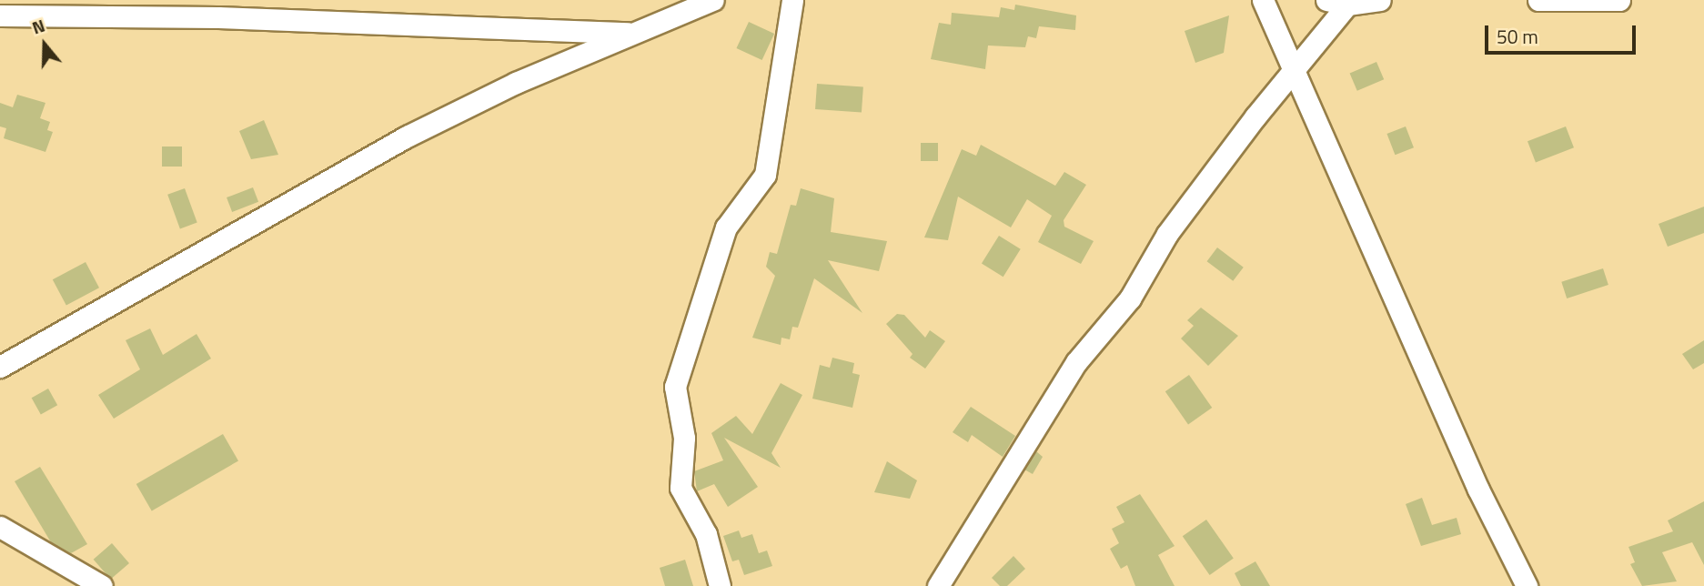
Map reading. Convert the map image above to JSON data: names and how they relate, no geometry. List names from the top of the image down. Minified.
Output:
{"scale_bar":"50 m","north":"top"}
